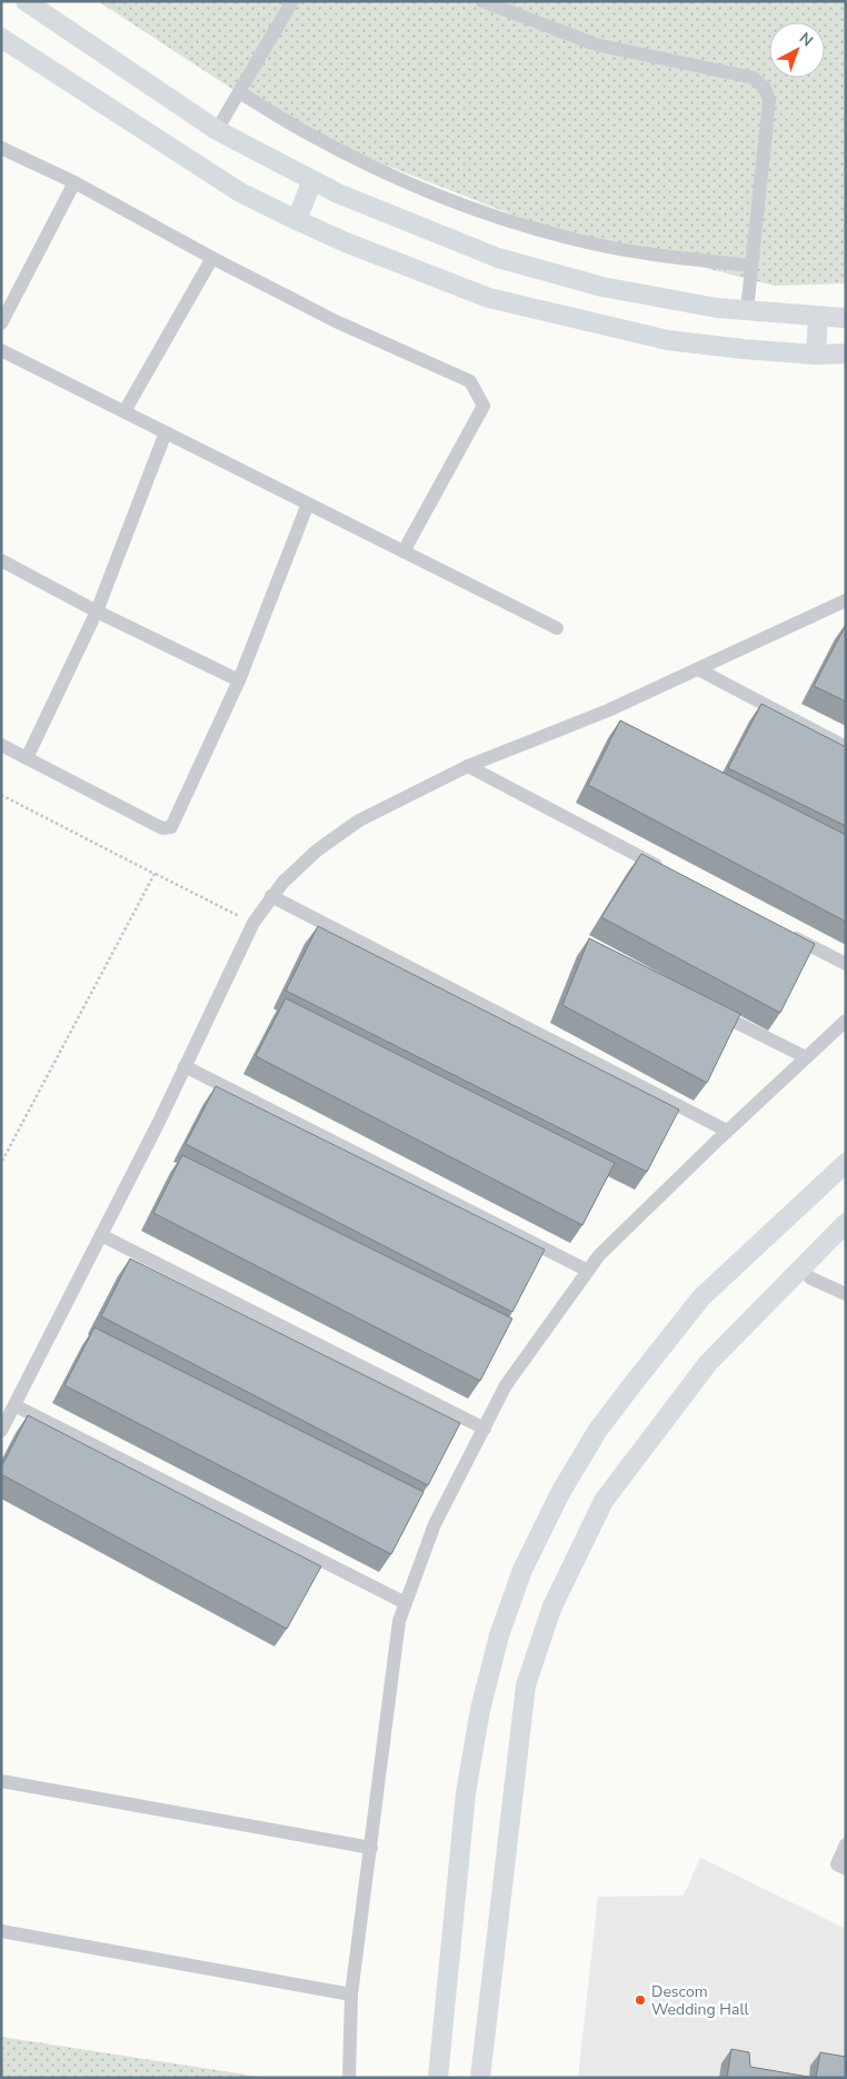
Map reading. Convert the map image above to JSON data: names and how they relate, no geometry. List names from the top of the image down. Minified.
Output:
{"places":["Descom Wedding Hall"],"north":"top right"}
